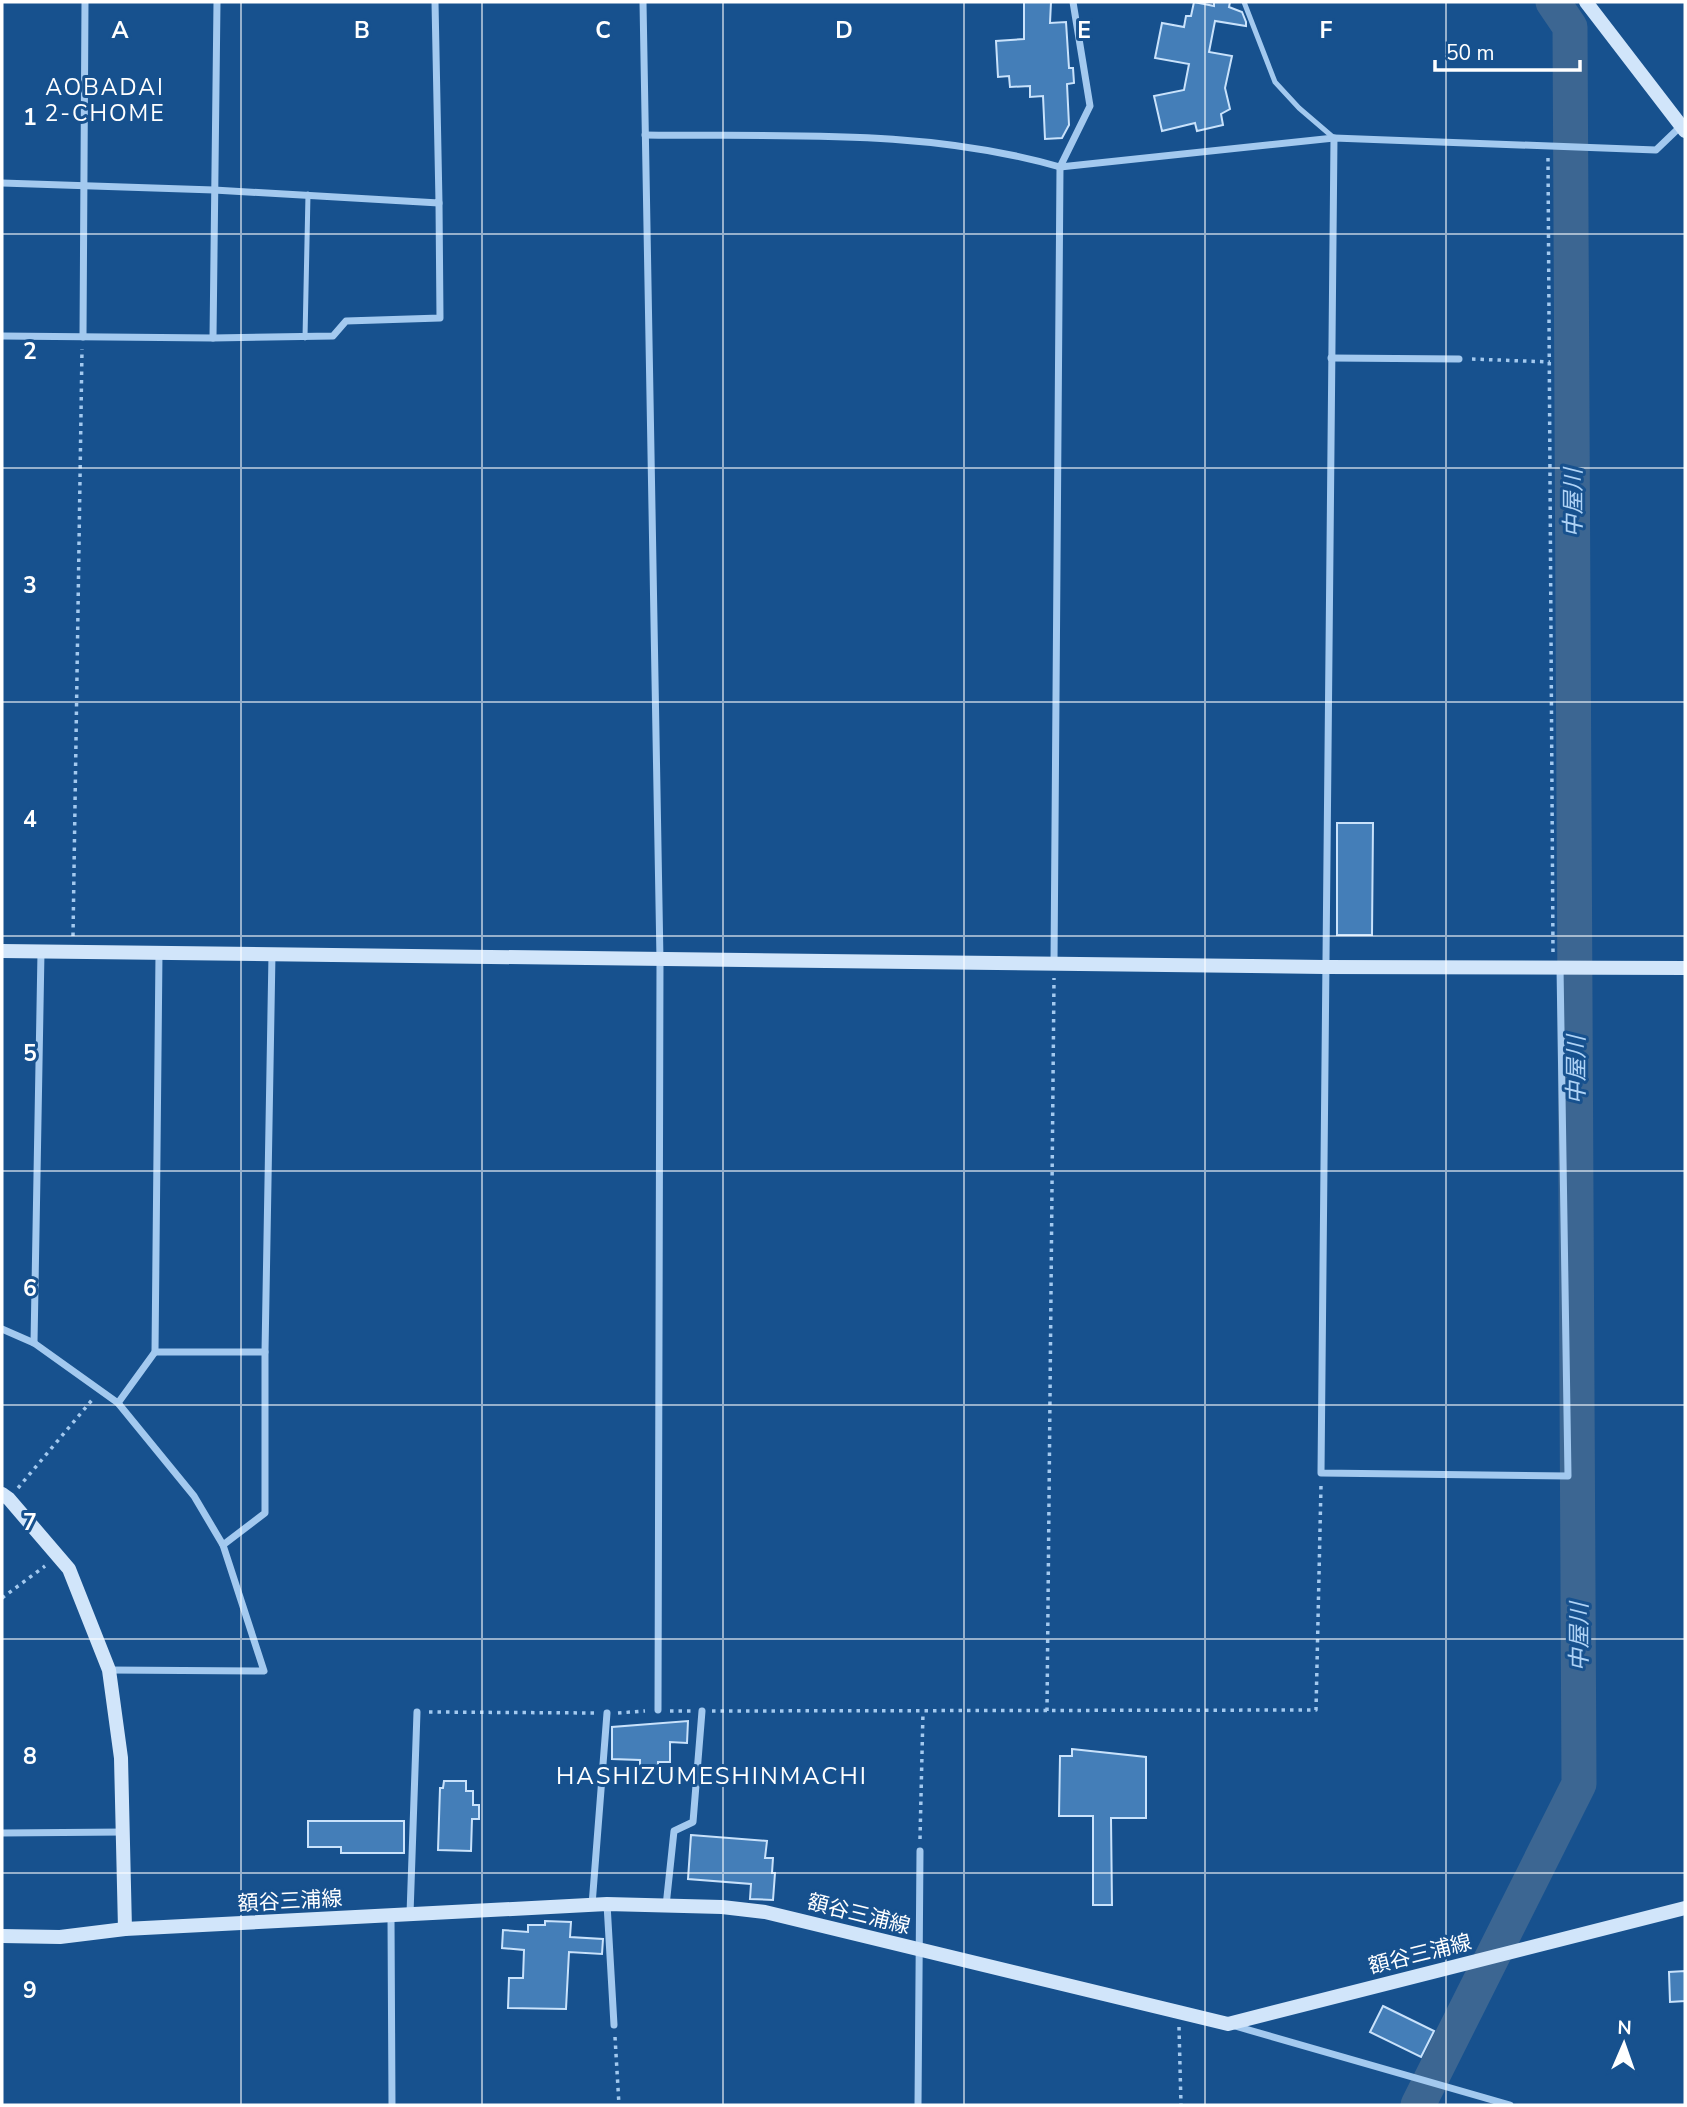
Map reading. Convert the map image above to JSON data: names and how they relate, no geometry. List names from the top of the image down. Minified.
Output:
{"streets":{"street":["額谷三浦線"]},"districts":["AOBADAI 2-CHOME","HASHIZUMESHINMACHI"],"water":["中屋川"],"scale_bar":"50 m","north":"top","grid":{"columns":["A","B","C","D","E","F"],"rows":["1","2","3","4","5","6","7","8","9"]}}
